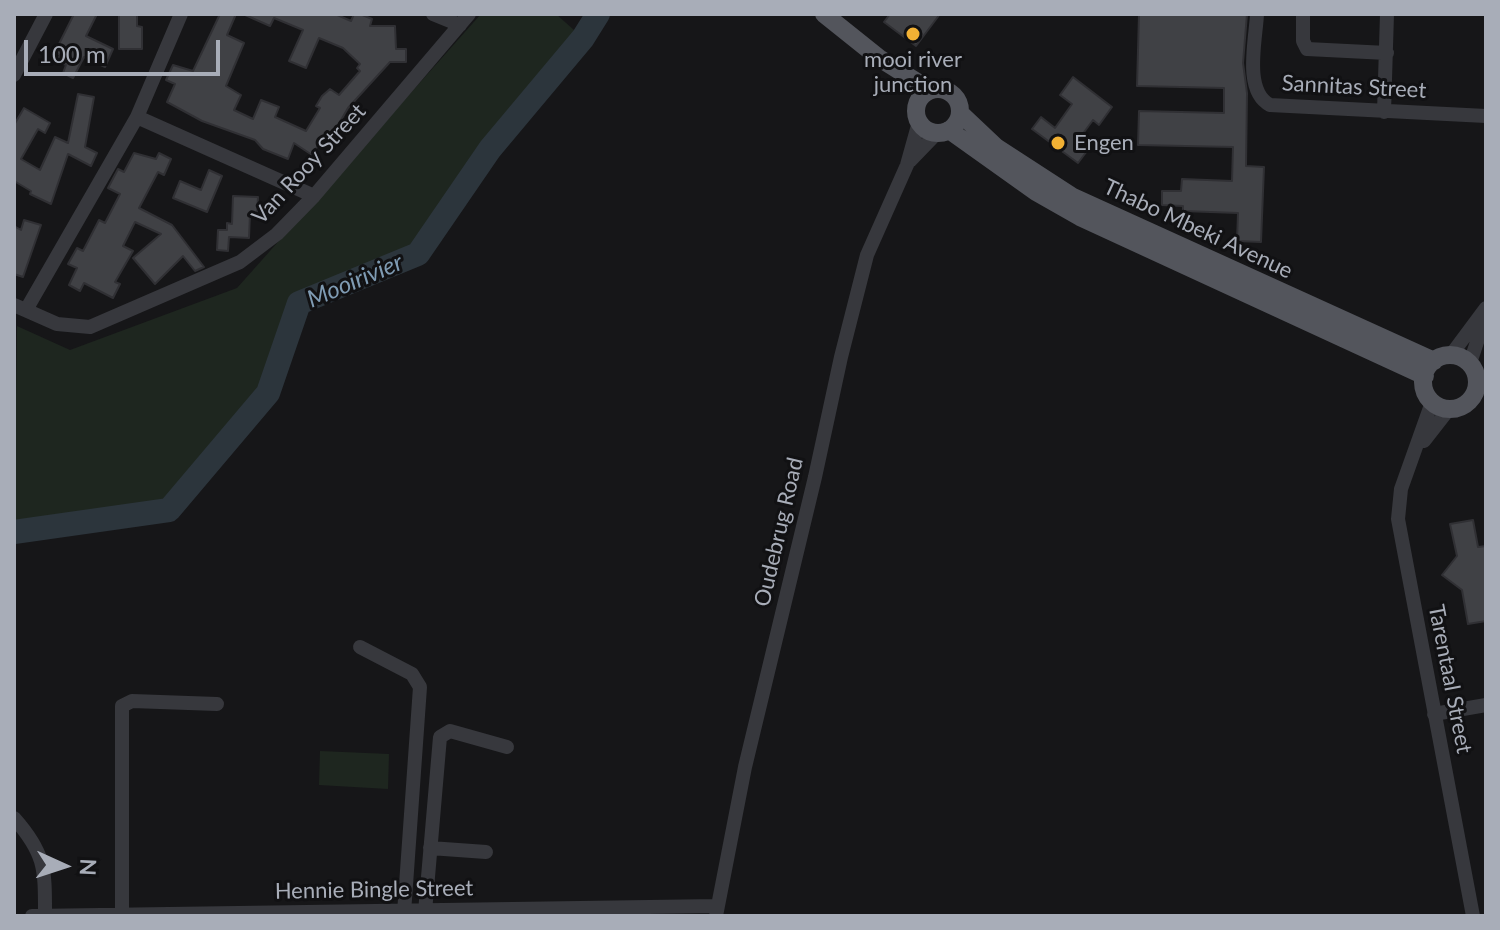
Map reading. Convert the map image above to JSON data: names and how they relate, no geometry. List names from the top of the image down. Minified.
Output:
{"streets":{"main road":["Thabo Mbeki Avenue"],"street":["Sannitas Street","Van Rooy Street","Oudebrug Road","Tarentaal Street","Hennie Bingle Street"]},"crossings":[["Thabo Mbeki Avenue","Oudebrug Road"],["Oudebrug Road","Hennie Bingle Street"]],"water":["Mooirivier"],"places":["mooi river junction","Engen"],"scale_bar":"100 m","north":"right"}
